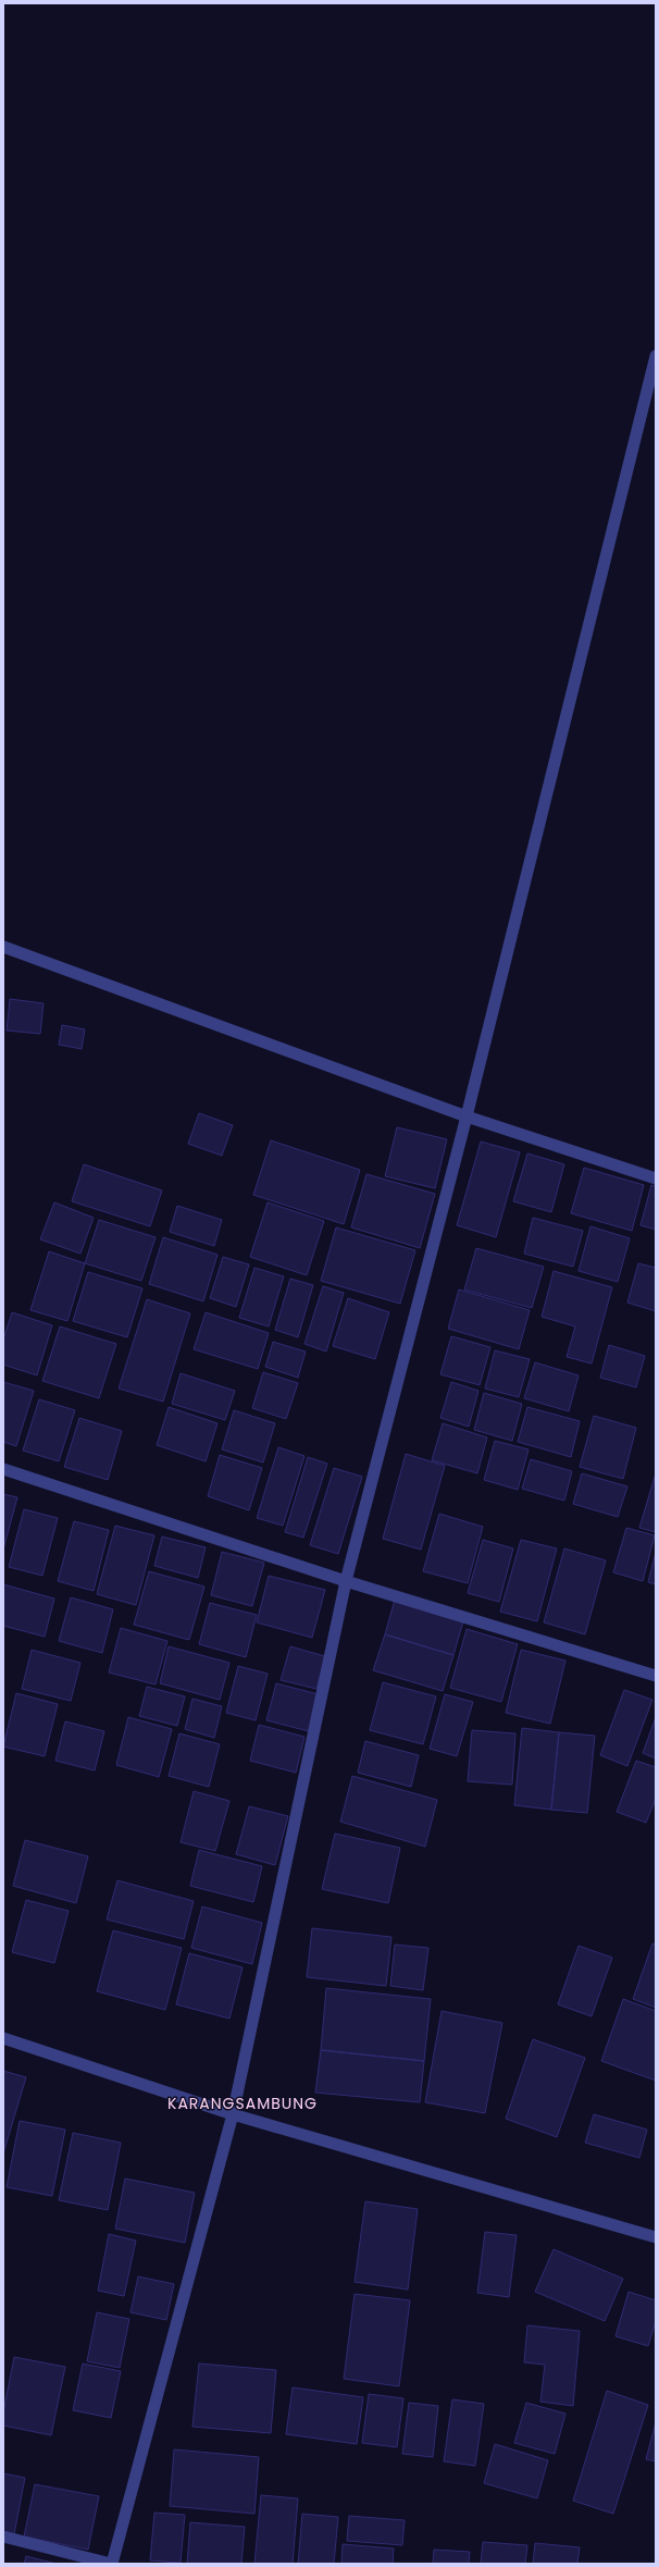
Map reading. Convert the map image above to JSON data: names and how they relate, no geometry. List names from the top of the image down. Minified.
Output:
{"districts":["KARANGSAMBUNG"]}
